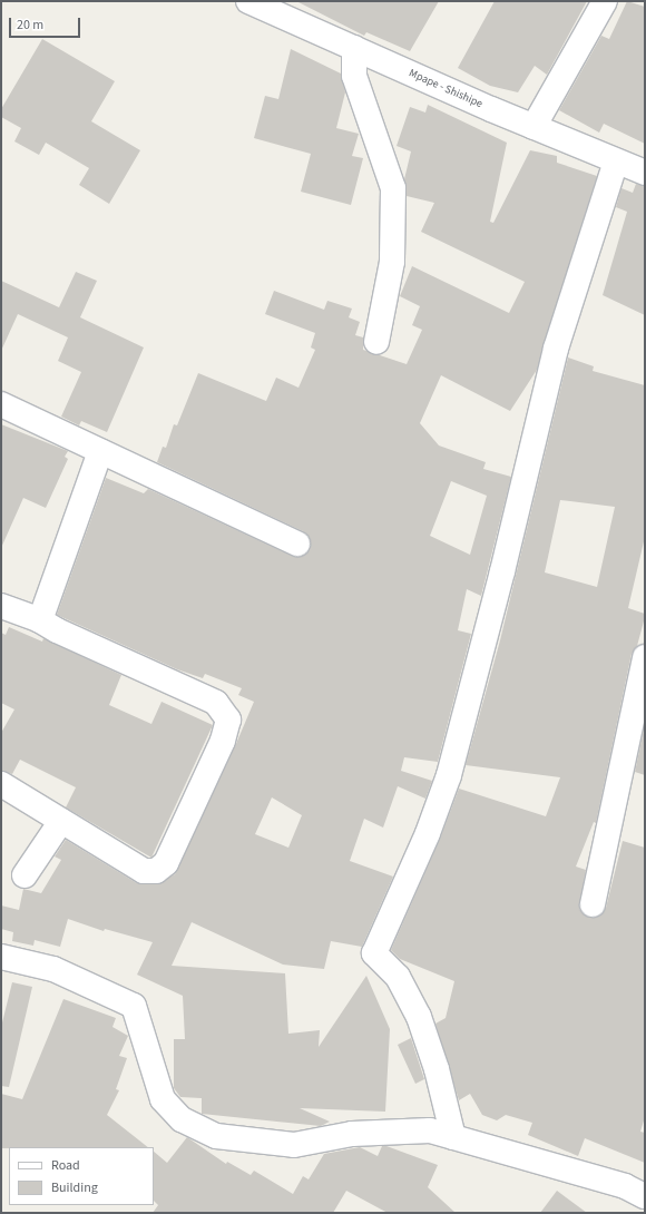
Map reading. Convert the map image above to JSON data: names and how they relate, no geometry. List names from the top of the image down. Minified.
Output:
{"streets":{"street":["Mpape - Shishipe"]},"legend":["Road","Building"],"scale_bar":"20 m"}
